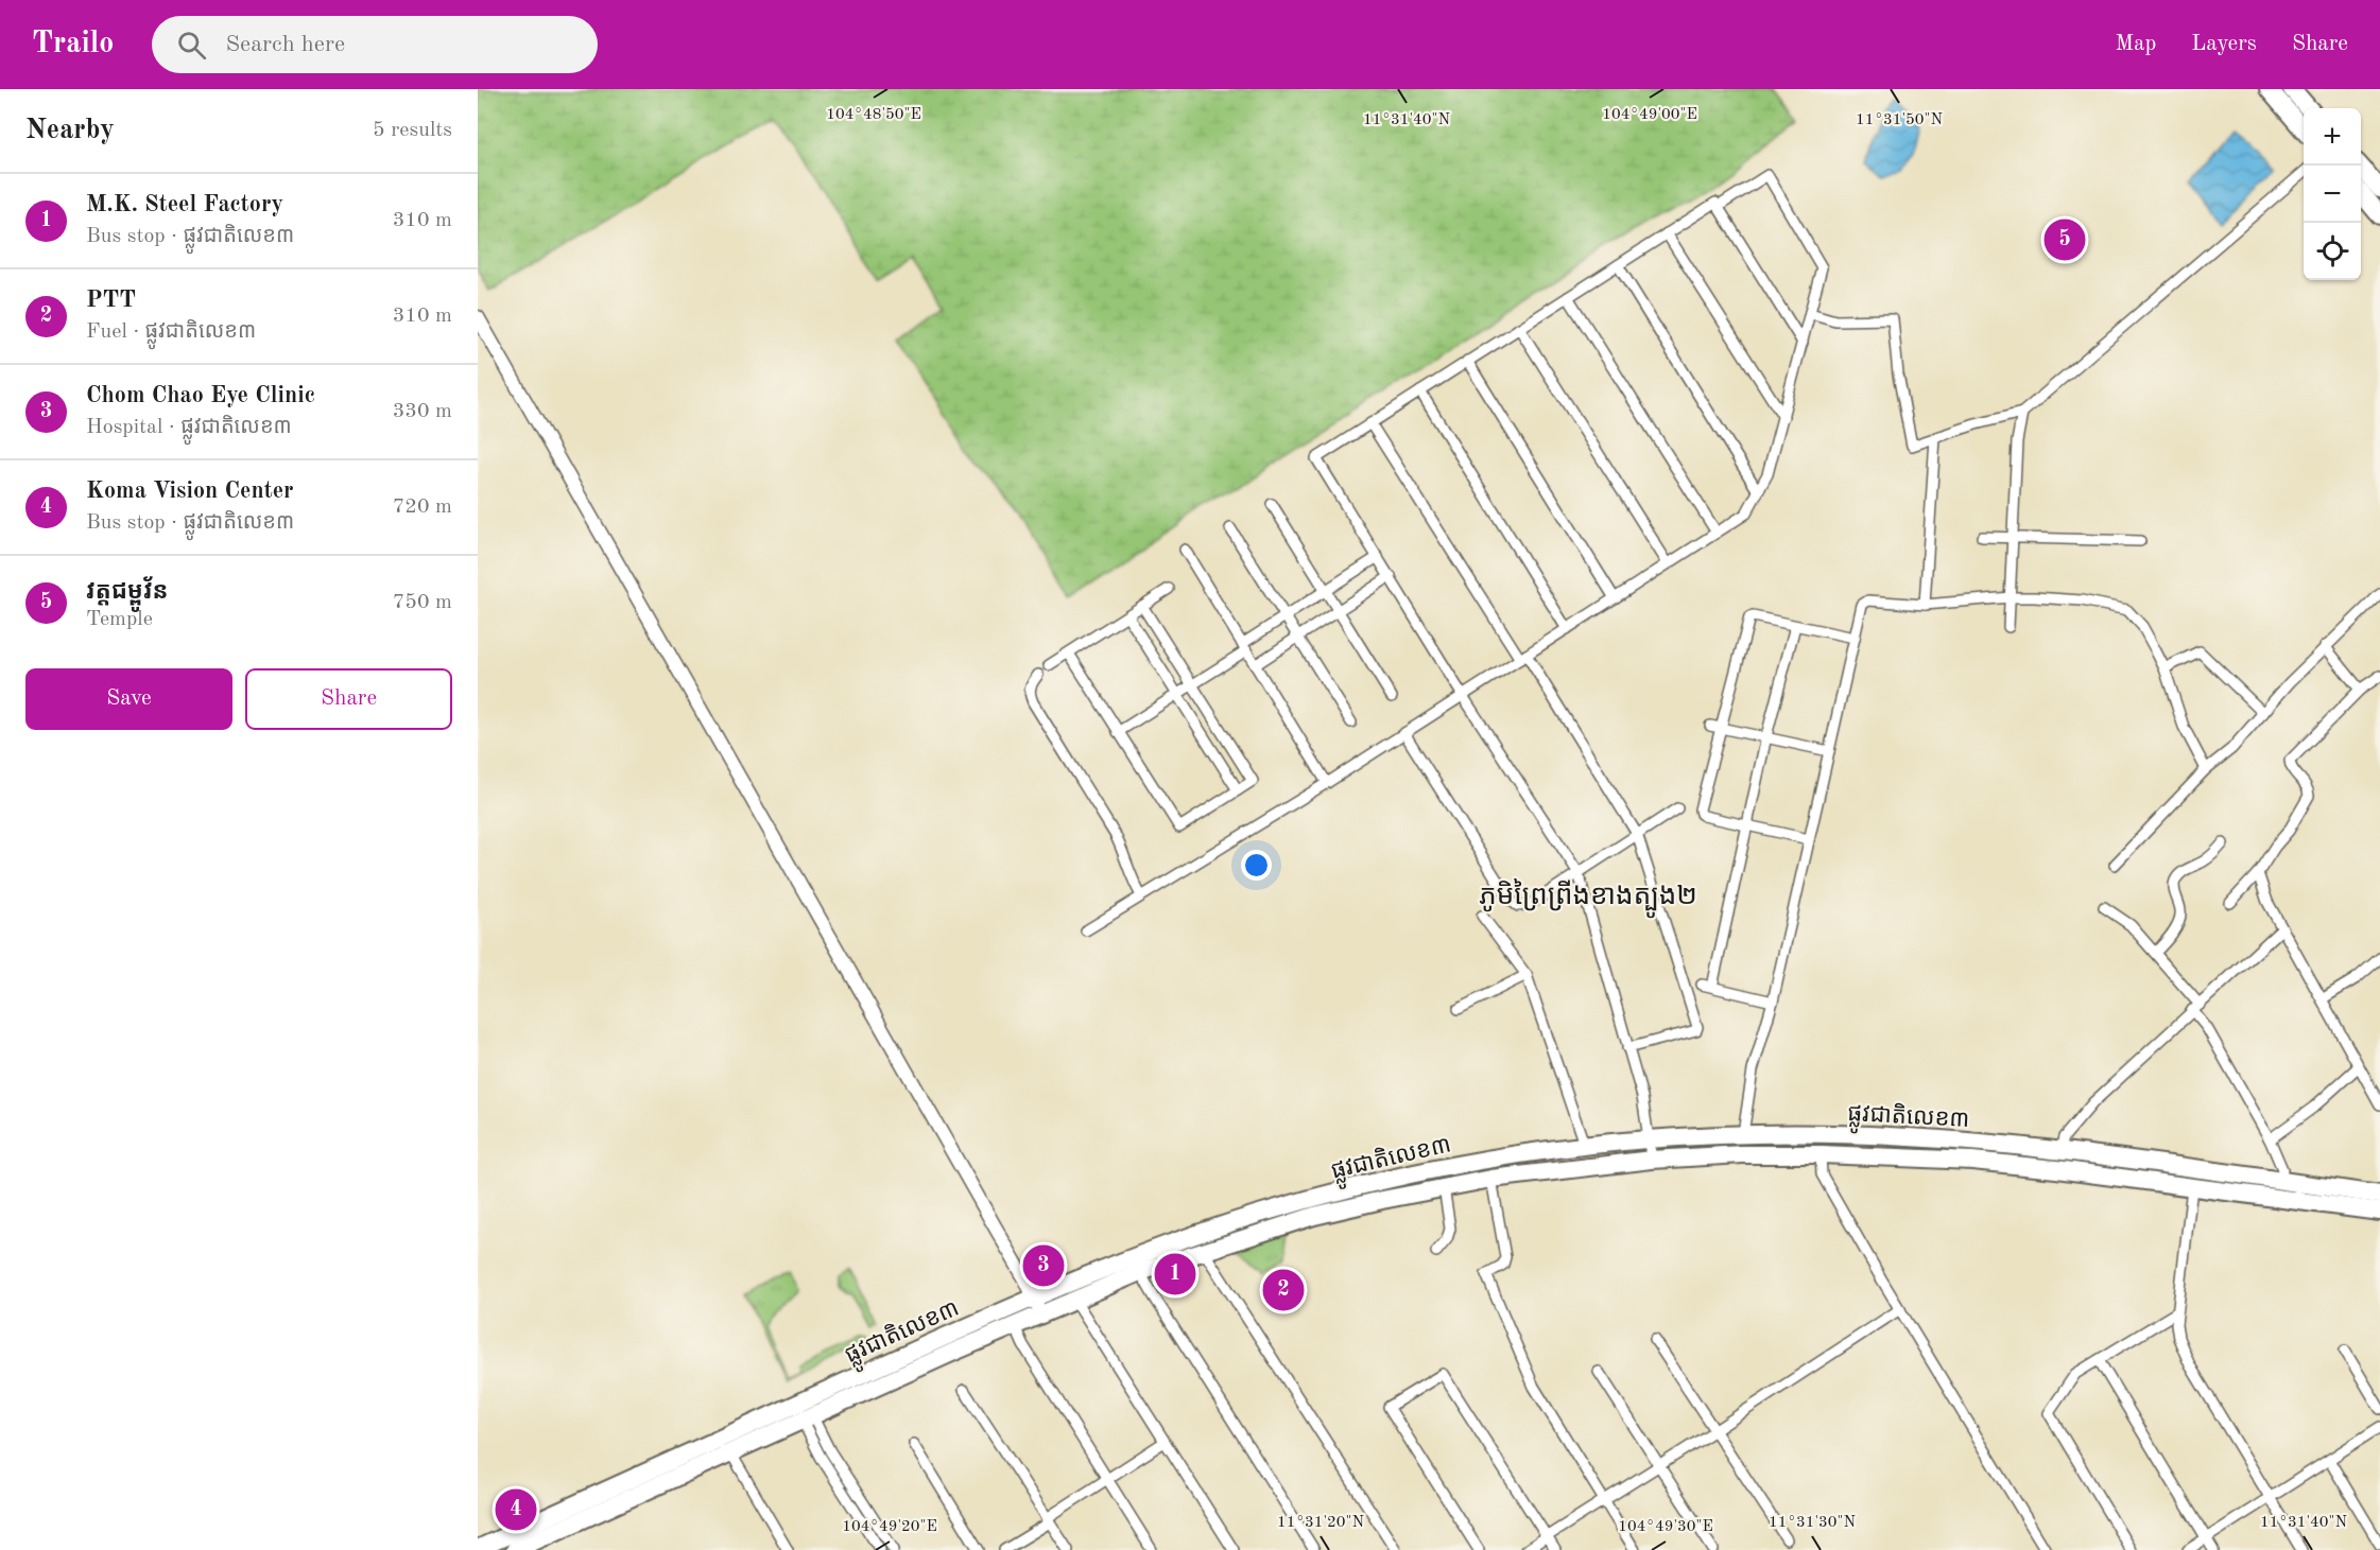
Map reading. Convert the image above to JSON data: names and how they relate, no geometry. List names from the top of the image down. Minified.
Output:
{"streets":{"highway":["ផ្លូវជាតិលេខ៣"]},"districts":["ភូមិព្រៃព្រីងខាងត្បូង២"],"page":{"header":"Trailo","search":"Search here","nav":["Map","Layers","Share"],"heading":["Nearby","5 results"],"map_buttons":["+","−"],"list":[{"mark":"1","name":"M.K. Steel Factory","note":"Bus stop · ផ្លូវជាតិលេខ៣","value":"310 m"},{"mark":"2","name":"PTT","note":"Fuel · ផ្លូវជាតិលេខ៣","value":"310 m"},{"mark":"3","name":"Chom Chao Eye Clinic","note":"Hospital · ផ្លូវជាតិលេខ៣","value":"330 m"},{"mark":"4","name":"Koma Vision Center","note":"Bus stop · ផ្លូវជាតិលេខ៣","value":"720 m"},{"mark":"5","name":"វត្តជម្ពូវ័ន","note":"Temple","value":"750 m"}],"pins":["5","3","1","2","4"],"buttons":["Save","Share"]},"coordinates":["104°48'50\"E","104°49'00\"E","11°31'40\"N","11°31'50\"N","11°31'20\"N","11°31'30\"N","104°49'20\"E","104°49'30\"E"]}
